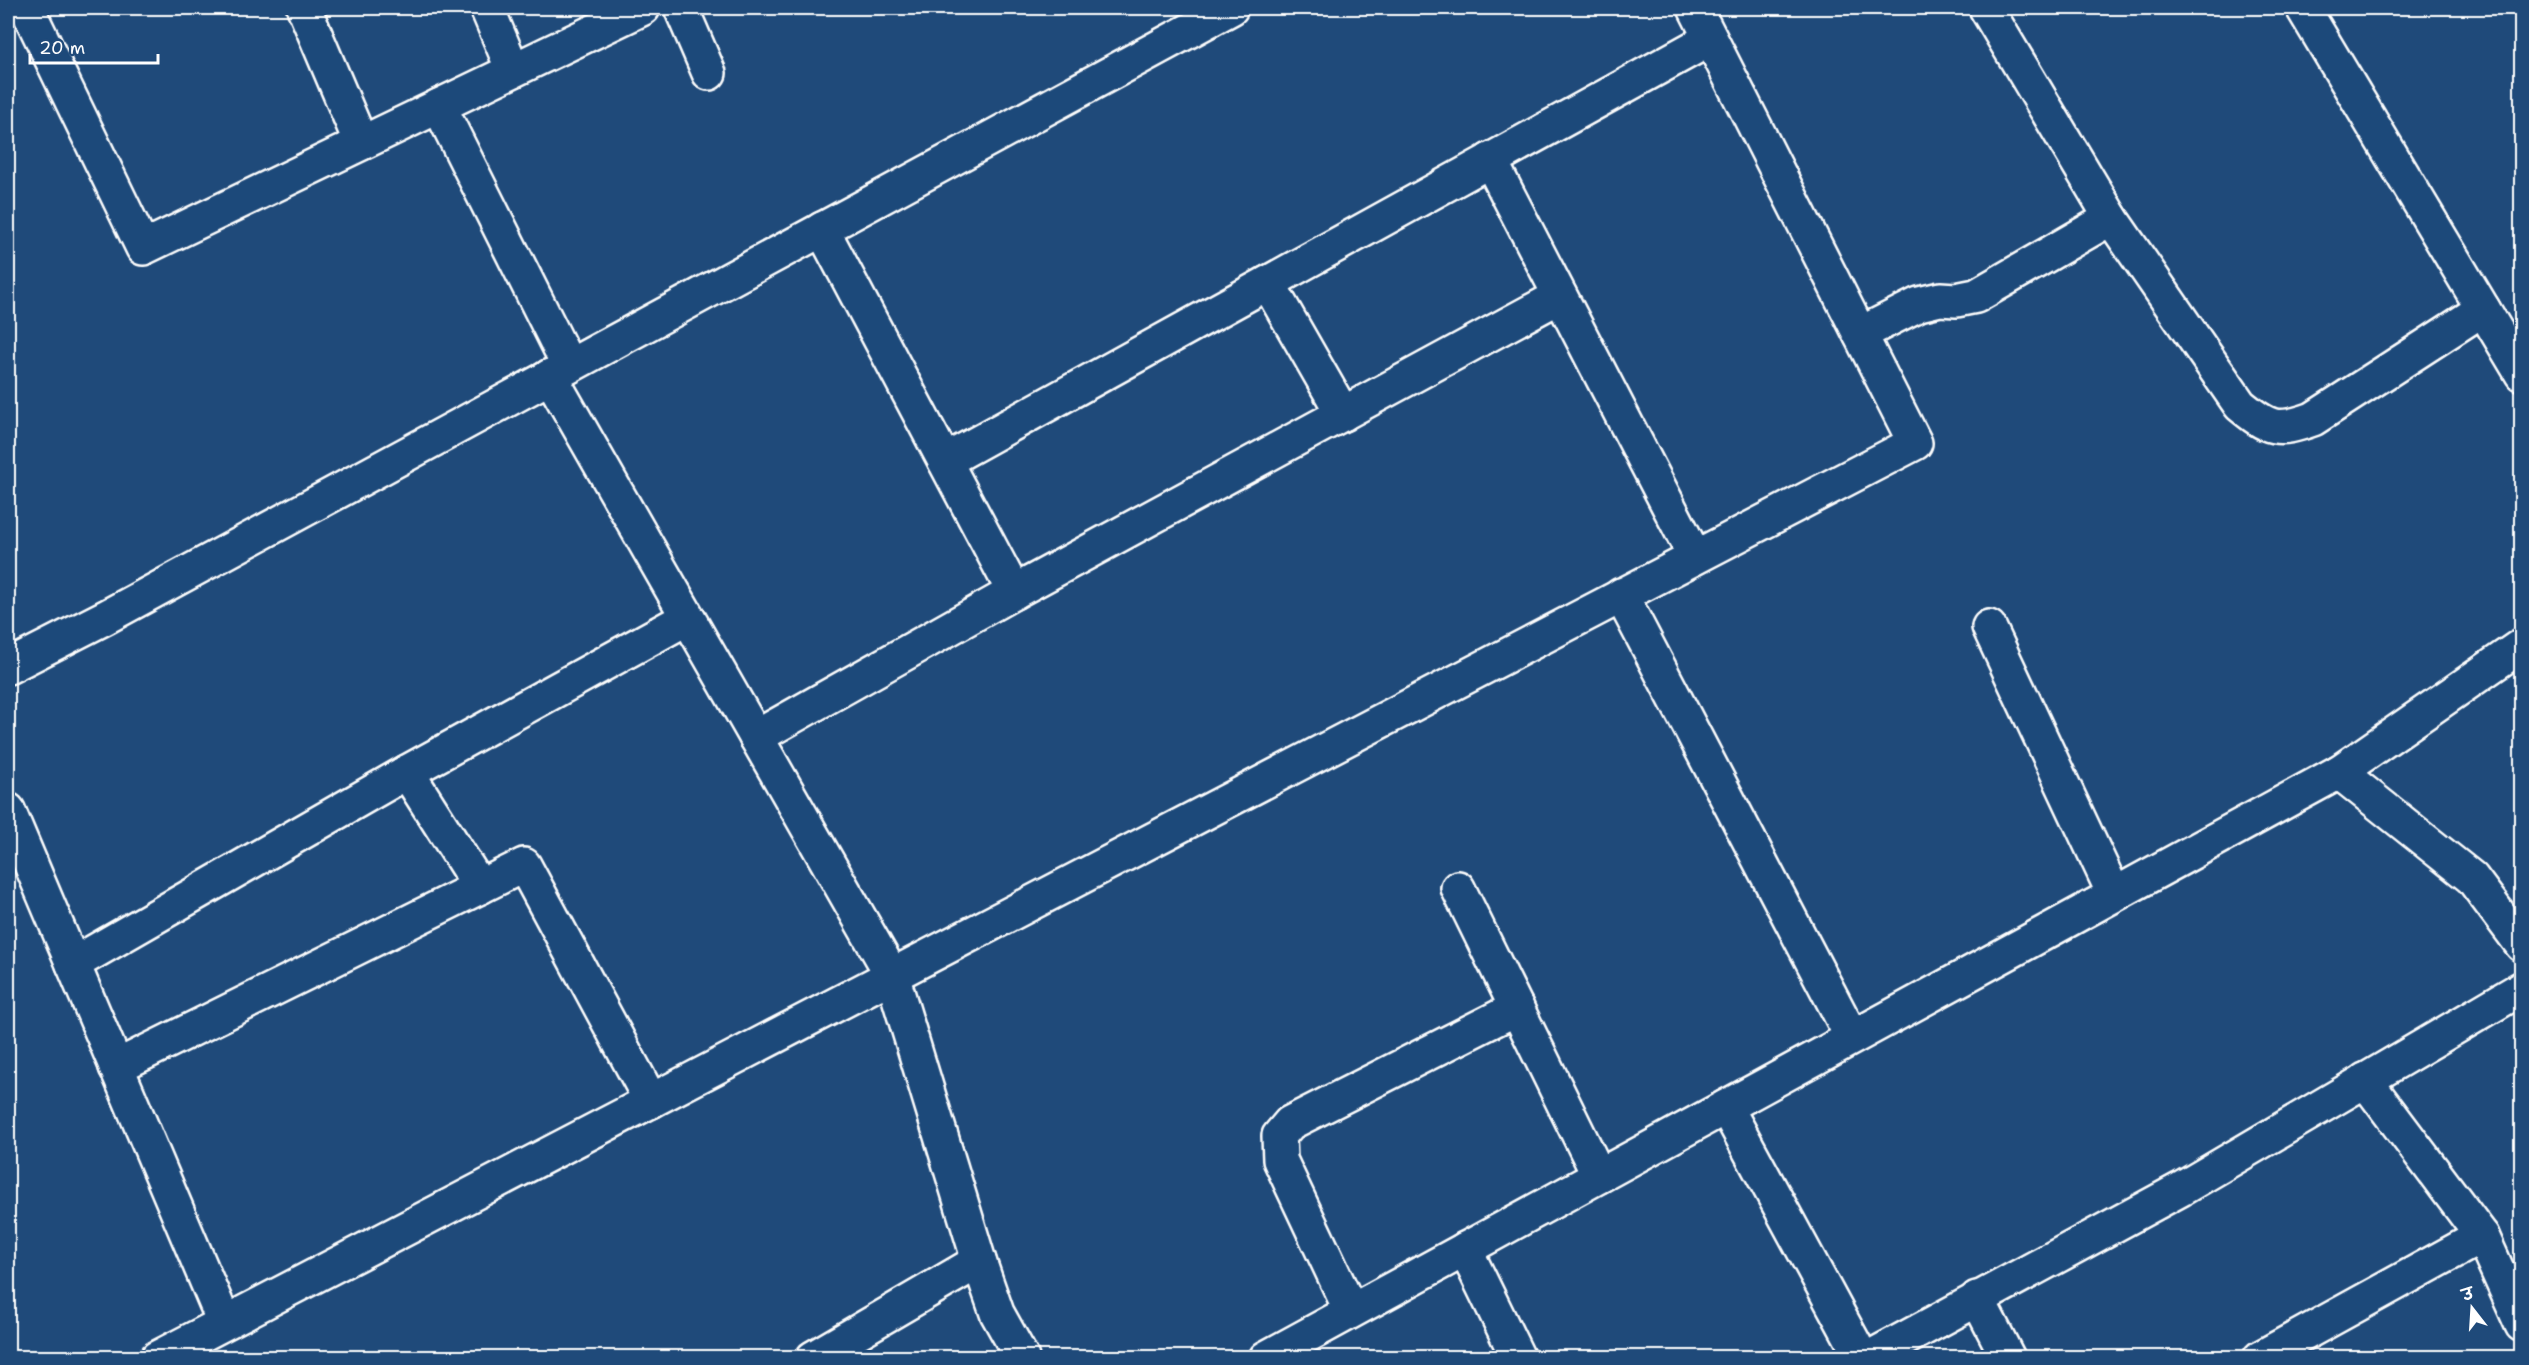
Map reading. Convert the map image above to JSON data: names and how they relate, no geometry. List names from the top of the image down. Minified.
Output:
{"scale_bar":"20 m","north":"top"}
